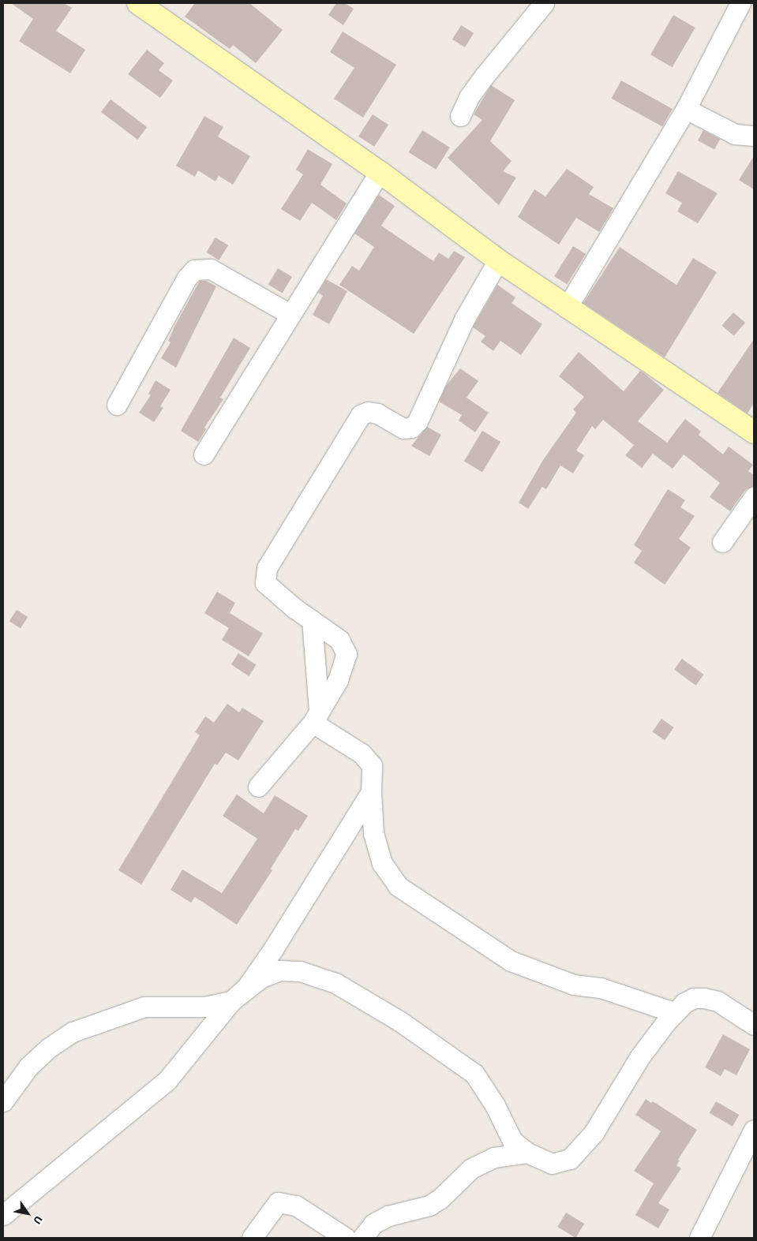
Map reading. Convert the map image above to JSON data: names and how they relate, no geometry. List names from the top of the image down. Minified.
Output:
{"north":"bottom right"}
